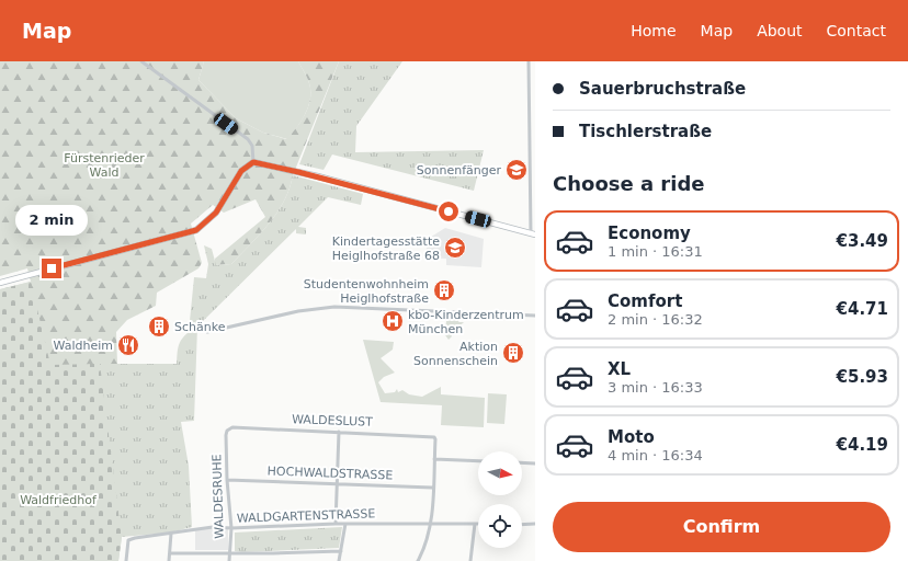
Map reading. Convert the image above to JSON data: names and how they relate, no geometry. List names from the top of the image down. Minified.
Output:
{"streets":{"street":["WALDESLUST","HOCHWALDSTRASSE","WALDESRUHE","WALDGARTENSTRASSE"]},"crossings":[["WALDESLUST","WALDESRUHE"],["HOCHWALDSTRASSE","WALDESRUHE"],["WALDESRUHE","WALDGARTENSTRASSE"]],"parks":["Fürstenrieder Wald","Waldfriedhof"],"places":{"school or university":["Sonnenfänger","Kindertagesstätte Heiglhofstraße 68"],"building":["Studentenwohnheim Heiglhofstraße","Schänke","Aktion Sonnenschein"],"hospital":["kbo-Kinderzentrum München"],"restaurant":["Waldheim"]},"north":"right","page":{"header":"Map","nav":["Home","Map","About","Contact"],"banner":["Sauerbruchstraße","Tischlerstraße"],"heading":"Choose a ride","bubble":"2 min","list":[{"name":"Economy","note":"1 min · 16:31","value":"€3.49"},{"name":"Comfort","note":"2 min · 16:32","value":"€4.71"},{"name":"XL","note":"3 min · 16:33","value":"€5.93"},{"name":"Moto","note":"4 min · 16:34","value":"€4.19"}],"buttons":"Confirm"}}
